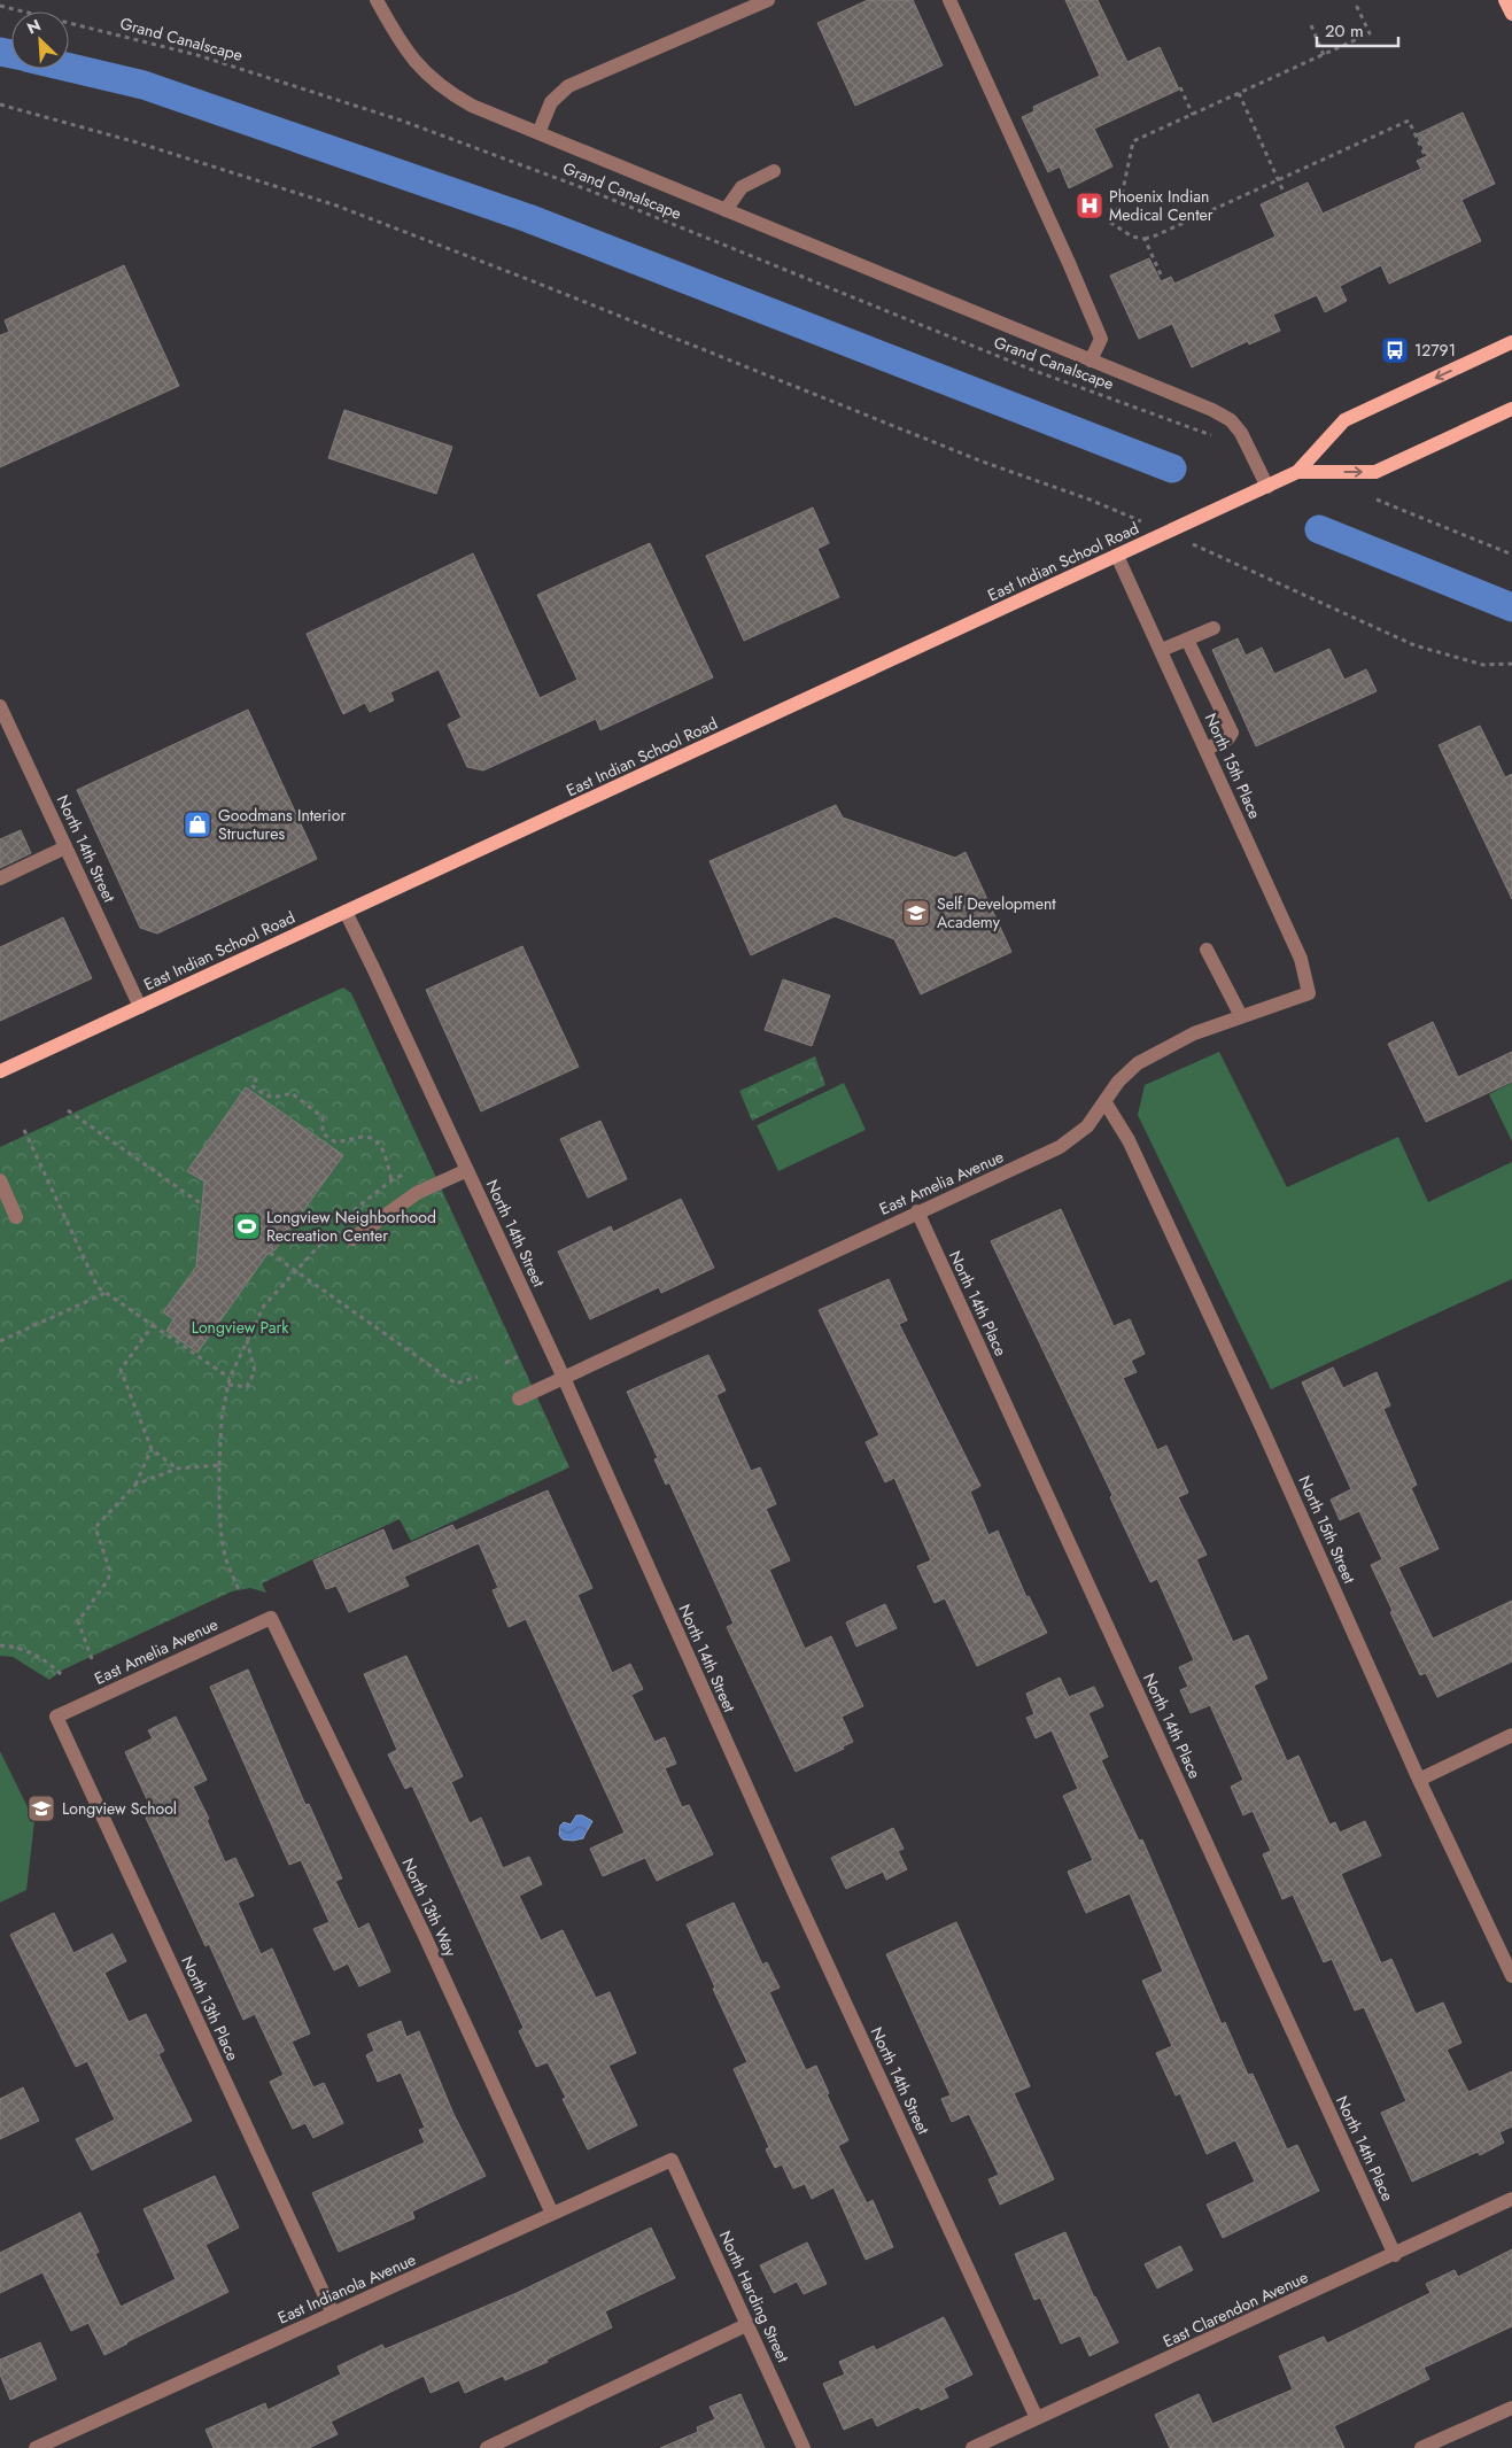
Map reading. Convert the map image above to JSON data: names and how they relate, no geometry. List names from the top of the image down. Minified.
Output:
{"streets":{"main road":["East Indian School Road"],"street":["North 15th Place","North 14th Street","East Amelia Avenue","North 14th Place","North 15th Street","North 13th Way","North 13th Place","East Indianola Avenue","North Harding Street","East Clarendon Avenue"],"path":["Grand Canalscape"]},"crossings":[["East Indian School Road","North 15th Place"],["East Indian School Road","North 14th Street"],["North 15th Place","East Amelia Avenue"],["North 14th Street","East Amelia Avenue"],["North 14th Street","East Clarendon Avenue"],["East Amelia Avenue","North 14th Place"],["East Amelia Avenue","North 15th Street"],["East Amelia Avenue","North 13th Way"],["East Amelia Avenue","North 13th Place"],["North 14th Place","East Clarendon Avenue"],["North 13th Way","East Indianola Avenue"],["North 13th Place","East Indianola Avenue"],["East Indianola Avenue","North Harding Street"]],"parks":["Longview Park"],"places":{"hospital":["Phoenix Indian Medical Center"],"bus stop":["12791"],"shop":["Goodmans Interior Structures"],"school or university":["Self Development Academy","Longview School"],"sports":["Longview Neighborhood Recreation Center"]},"scale_bar":"20 m","north":"top left"}
